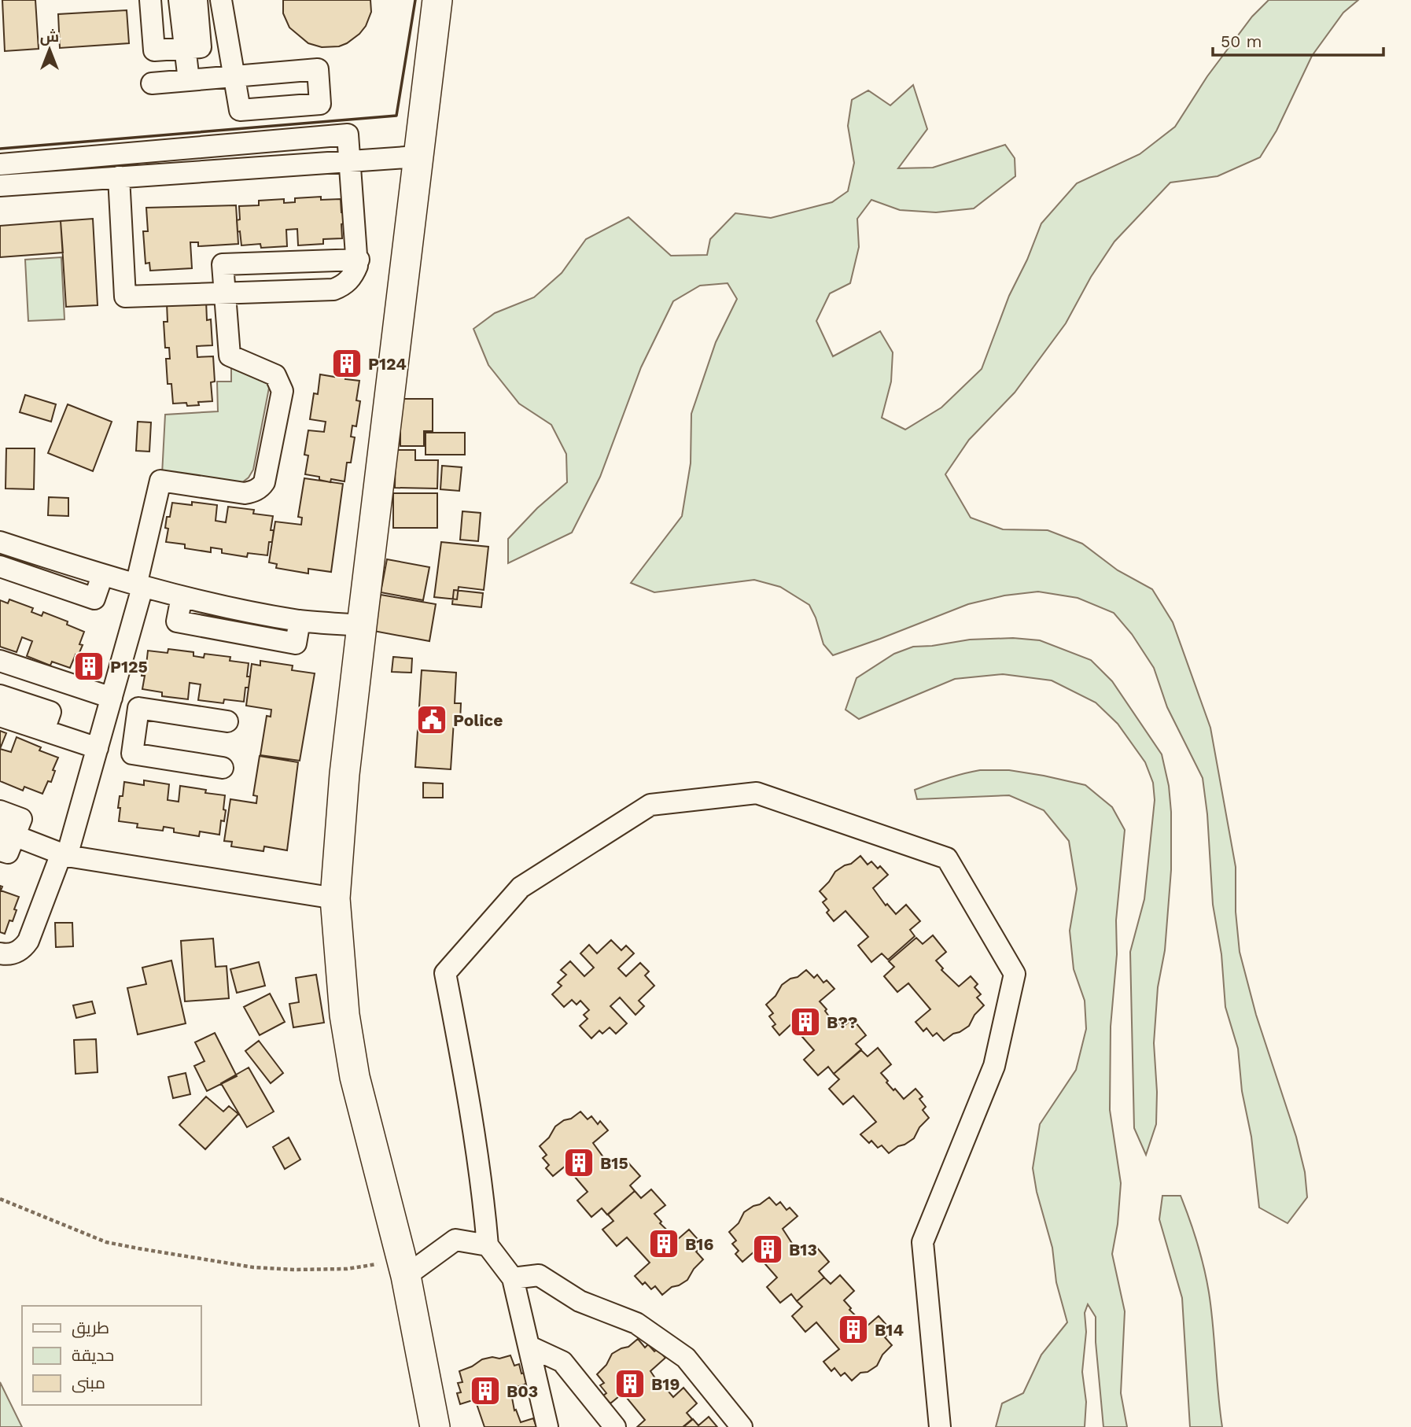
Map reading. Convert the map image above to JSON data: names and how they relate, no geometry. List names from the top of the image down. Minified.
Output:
{"places":{"building":["P124","P125","B??","B15","B16","B13","B14","B19","B03"],"public building":["Police"]},"legend":["طريق","حديقة","مبنى"],"scale_bar":"50 m","north":"top"}
